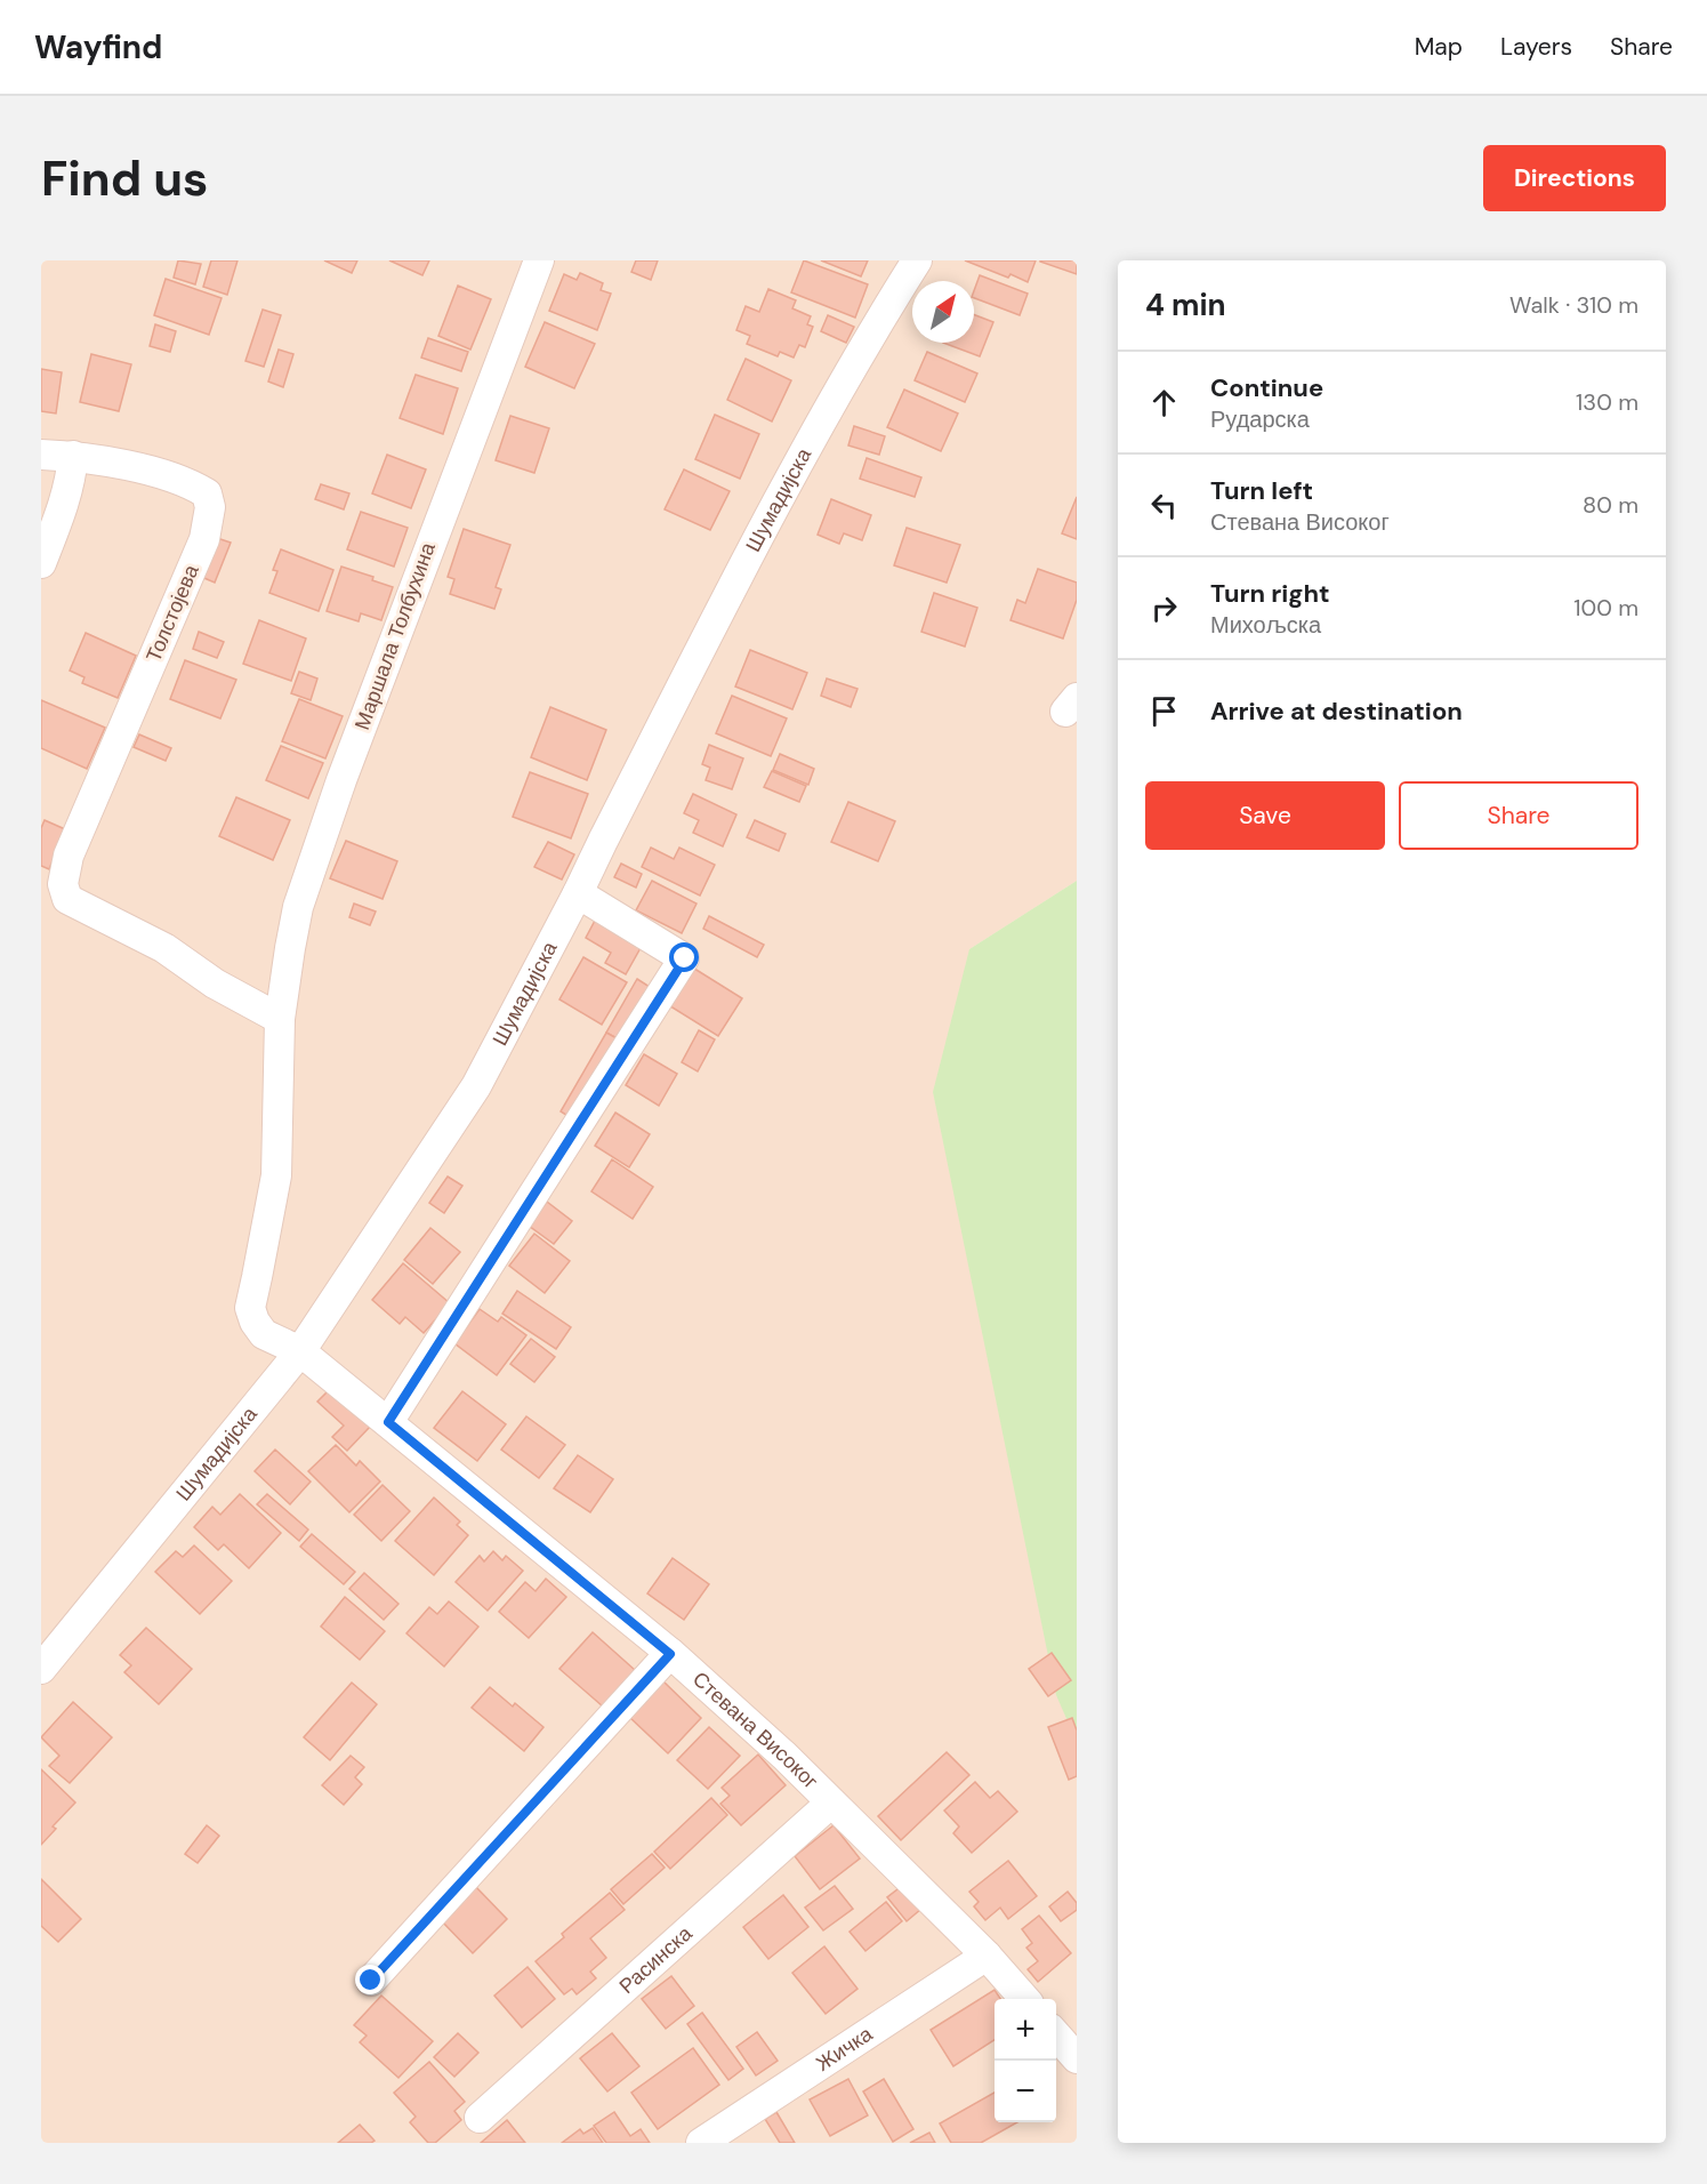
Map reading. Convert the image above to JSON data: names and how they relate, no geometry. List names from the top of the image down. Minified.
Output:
{"streets":{"street":["Шумадијска","Толстојева","Маршала Толбухина","Стевана Високог","Расинска","Жичка"]},"crossings":[["Шумадијска","Маршала Толбухина"],["Шумадијска","Стевана Високог"],["Толстојева","Маршала Толбухина"],["Маршала Толбухина","Стевана Високог"],["Стевана Високог","Расинска"],["Стевана Високог","Жичка"]],"north":"top right","page":{"header":"Wayfind","nav":["Map","Layers","Share"],"buttons":["Directions",["Save","Share"]],"title":"Find us","heading":["4 min","Walk · 310 m"],"list":[["Continue","Рударска","130 m"],["Turn left","Стевана Високог","80 m"],["Turn right","Михољска","100 m"],"Arrive at destination"],"map_buttons":["+","−"]}}
